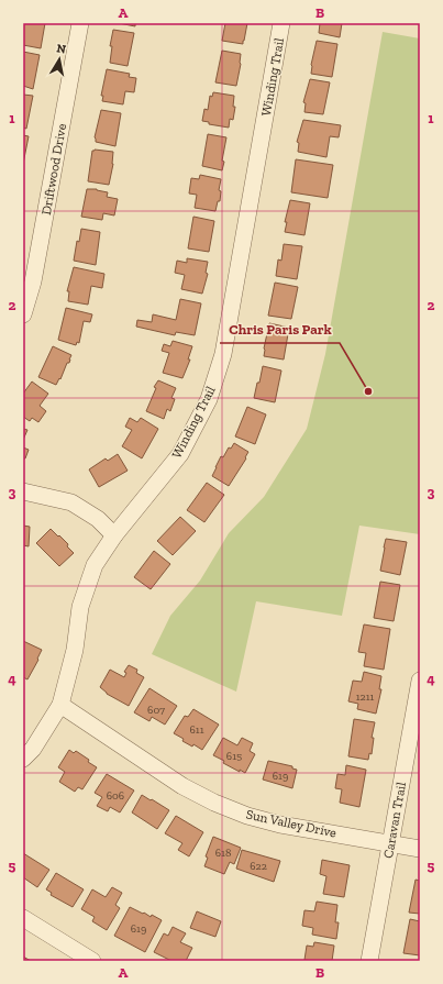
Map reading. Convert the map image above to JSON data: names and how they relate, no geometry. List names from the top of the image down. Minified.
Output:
{"streets":{"street":["Winding Trail","Driftwood Drive","Caravan Trail","Sun Valley Drive"]},"crossings":[["Winding Trail","Sun Valley Drive"],["Caravan Trail","Sun Valley Drive"]],"places":["Chris Paris Park"],"house_numbers":["1211","607","611","615","619","606","618","622","619"],"north":"top","grid":{"columns":["A","B"],"rows":["1","2","3","4","5"]}}
